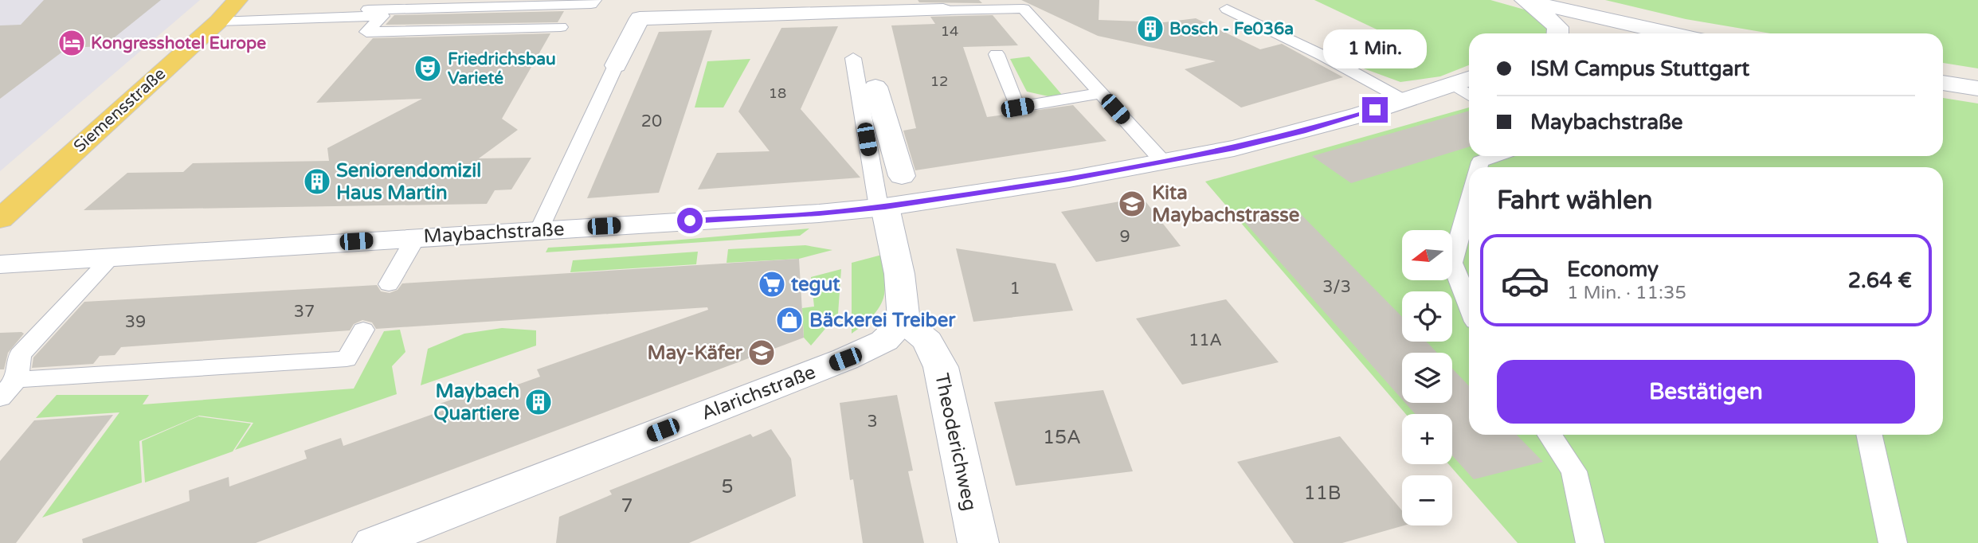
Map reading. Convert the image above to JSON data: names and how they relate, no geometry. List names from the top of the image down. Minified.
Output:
{"streets":{"main road":["Siemensstraße","Maybachstraße","Alarichstraße","Theoderichweg"]},"crossings":[["Alarichstraße","Theoderichweg"]],"places":{"building":["Bosch - Fe036a","Seniorendomizil Haus Martin","Maybach Quartiere"],"hotel":["Kongresshotel Europe"],"theatre":["Friedrichsbau Varieté"],"school or university":["Kita Maybachstrasse","May-Käfer"],"supermarket":["tegut"],"shop":["Bäckerei Treiber"]},"house_numbers":["14","12","18","20","9","3/3","1","37","39","11A","3","15A","5","11B","7"],"north":"left","page":{"bubble":"1 Min.","banner":["ISM Campus Stuttgart","Maybachstraße"],"heading":"Fahrt wählen","map_buttons":["+","−"],"list":[{"name":"Economy","note":"1 Min. · 11:35","value":"2.64 €"}],"buttons":"Bestätigen"}}
